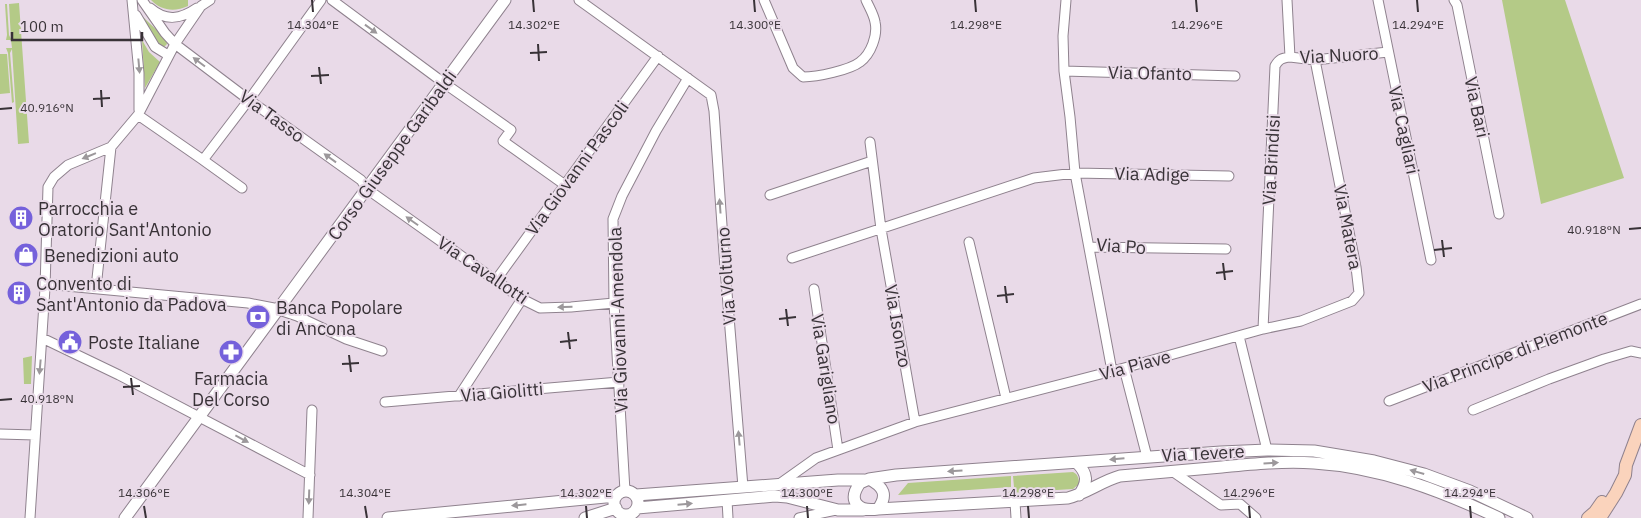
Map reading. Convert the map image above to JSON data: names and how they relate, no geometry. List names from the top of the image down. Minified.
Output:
{"streets":{"street":["Via Nuoro","Via Ofanto","Via Bari","Via Tasso","Via Cagliari","Corso Giuseppe Garibaldi","Via Brindisi","Via Giovanni Pascoli","Via Adige","Via Matera","Via Po","Via Cavallotti","Via Volturno","Via Giovanni Amendola","Via Isonzo","Via Principe di Piemonte","Via Piave","Via Garigliano","Via Giolitti","Via Tevere"]},"crossings":[["Via Nuoro","Via Cagliari"],["Via Nuoro","Via Brindisi"],["Via Nuoro","Via Matera"],["Via Ofanto","Via Po"],["Via Tasso","Corso Giuseppe Garibaldi"],["Via Tasso","Via Cavallotti"],["Corso Giuseppe Garibaldi","Via Cavallotti"],["Via Brindisi","Via Matera"],["Via Brindisi","Via Piave"],["Via Giovanni Pascoli","Via Cavallotti"],["Via Giovanni Pascoli","Via Volturno"],["Via Adige","Via Po"],["Via Matera","Via Piave"],["Via Cavallotti","Via Giovanni Amendola"],["Via Volturno","Via Giovanni Amendola"],["Via Volturno","Via Tevere"],["Via Giovanni Amendola","Via Giolitti"],["Via Giovanni Amendola","Via Tevere"],["Via Isonzo","Via Piave"],["Via Piave","Via Garigliano"],["Via Piave","Via Tevere"]],"one_way":["Via Cavallotti","Via Volturno"],"places":{"building":["Parrocchia e Oratorio Sant'Antonio","Convento di Sant'Antonio da Padova"],"shop":["Benedizioni auto"],"bank":["Banca Popolare di Ancona"],"public building":["Poste Italiane"],"pharmacy":["Farmacia Del Corso"]},"scale_bar":"100 m","coordinates":["14.304°E","14.302°E","14.300°E","14.298°E","14.296°E","14.294°E","40.916°N","40.918°N","14.306°E"]}
